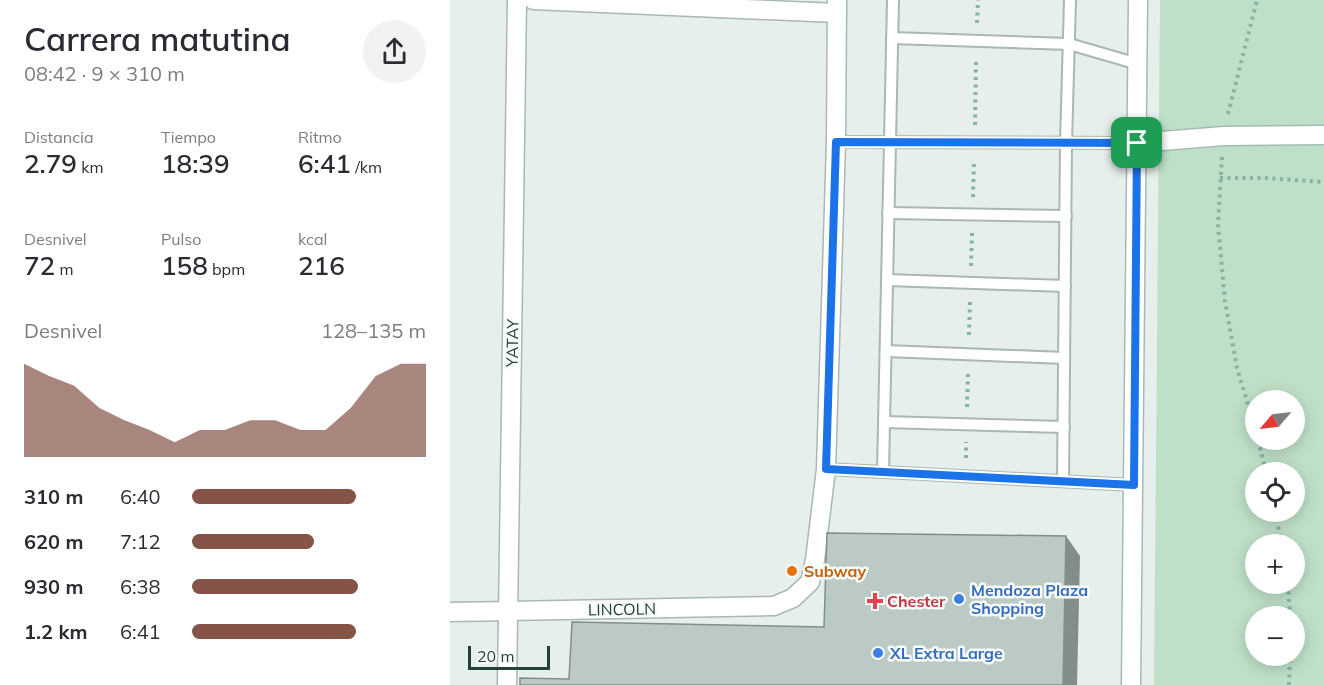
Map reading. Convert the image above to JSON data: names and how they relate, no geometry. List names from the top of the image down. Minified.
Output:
{"streets":{"street":["YATAY","LINCOLN"]},"crossings":[["YATAY","LINCOLN"]],"places":{"other":["Subway","Mendoza Plaza Shopping","XL Extra Large"],"health":["Chester"]},"scale_bar":"20 m","north":"bottom left","page":{"heading":["Carrera matutina","08:42 · 9 × 310 m"],"stats":[["Distancia","2.79 km"],["Tiempo","18:39"],["Ritmo","6:41 /km"],["Desnivel","72 m"],["Pulso","158 bpm"],["kcal","216"]],"chart":["Desnivel","128–135 m"],"map_buttons":["+","−"],"list":[{"name":"310 m","note":"6:40"},{"name":"620 m","note":"7:12"},{"name":"930 m","note":"6:38"},{"name":"1.2 km","note":"6:41"}],"scale":"20 m"}}
